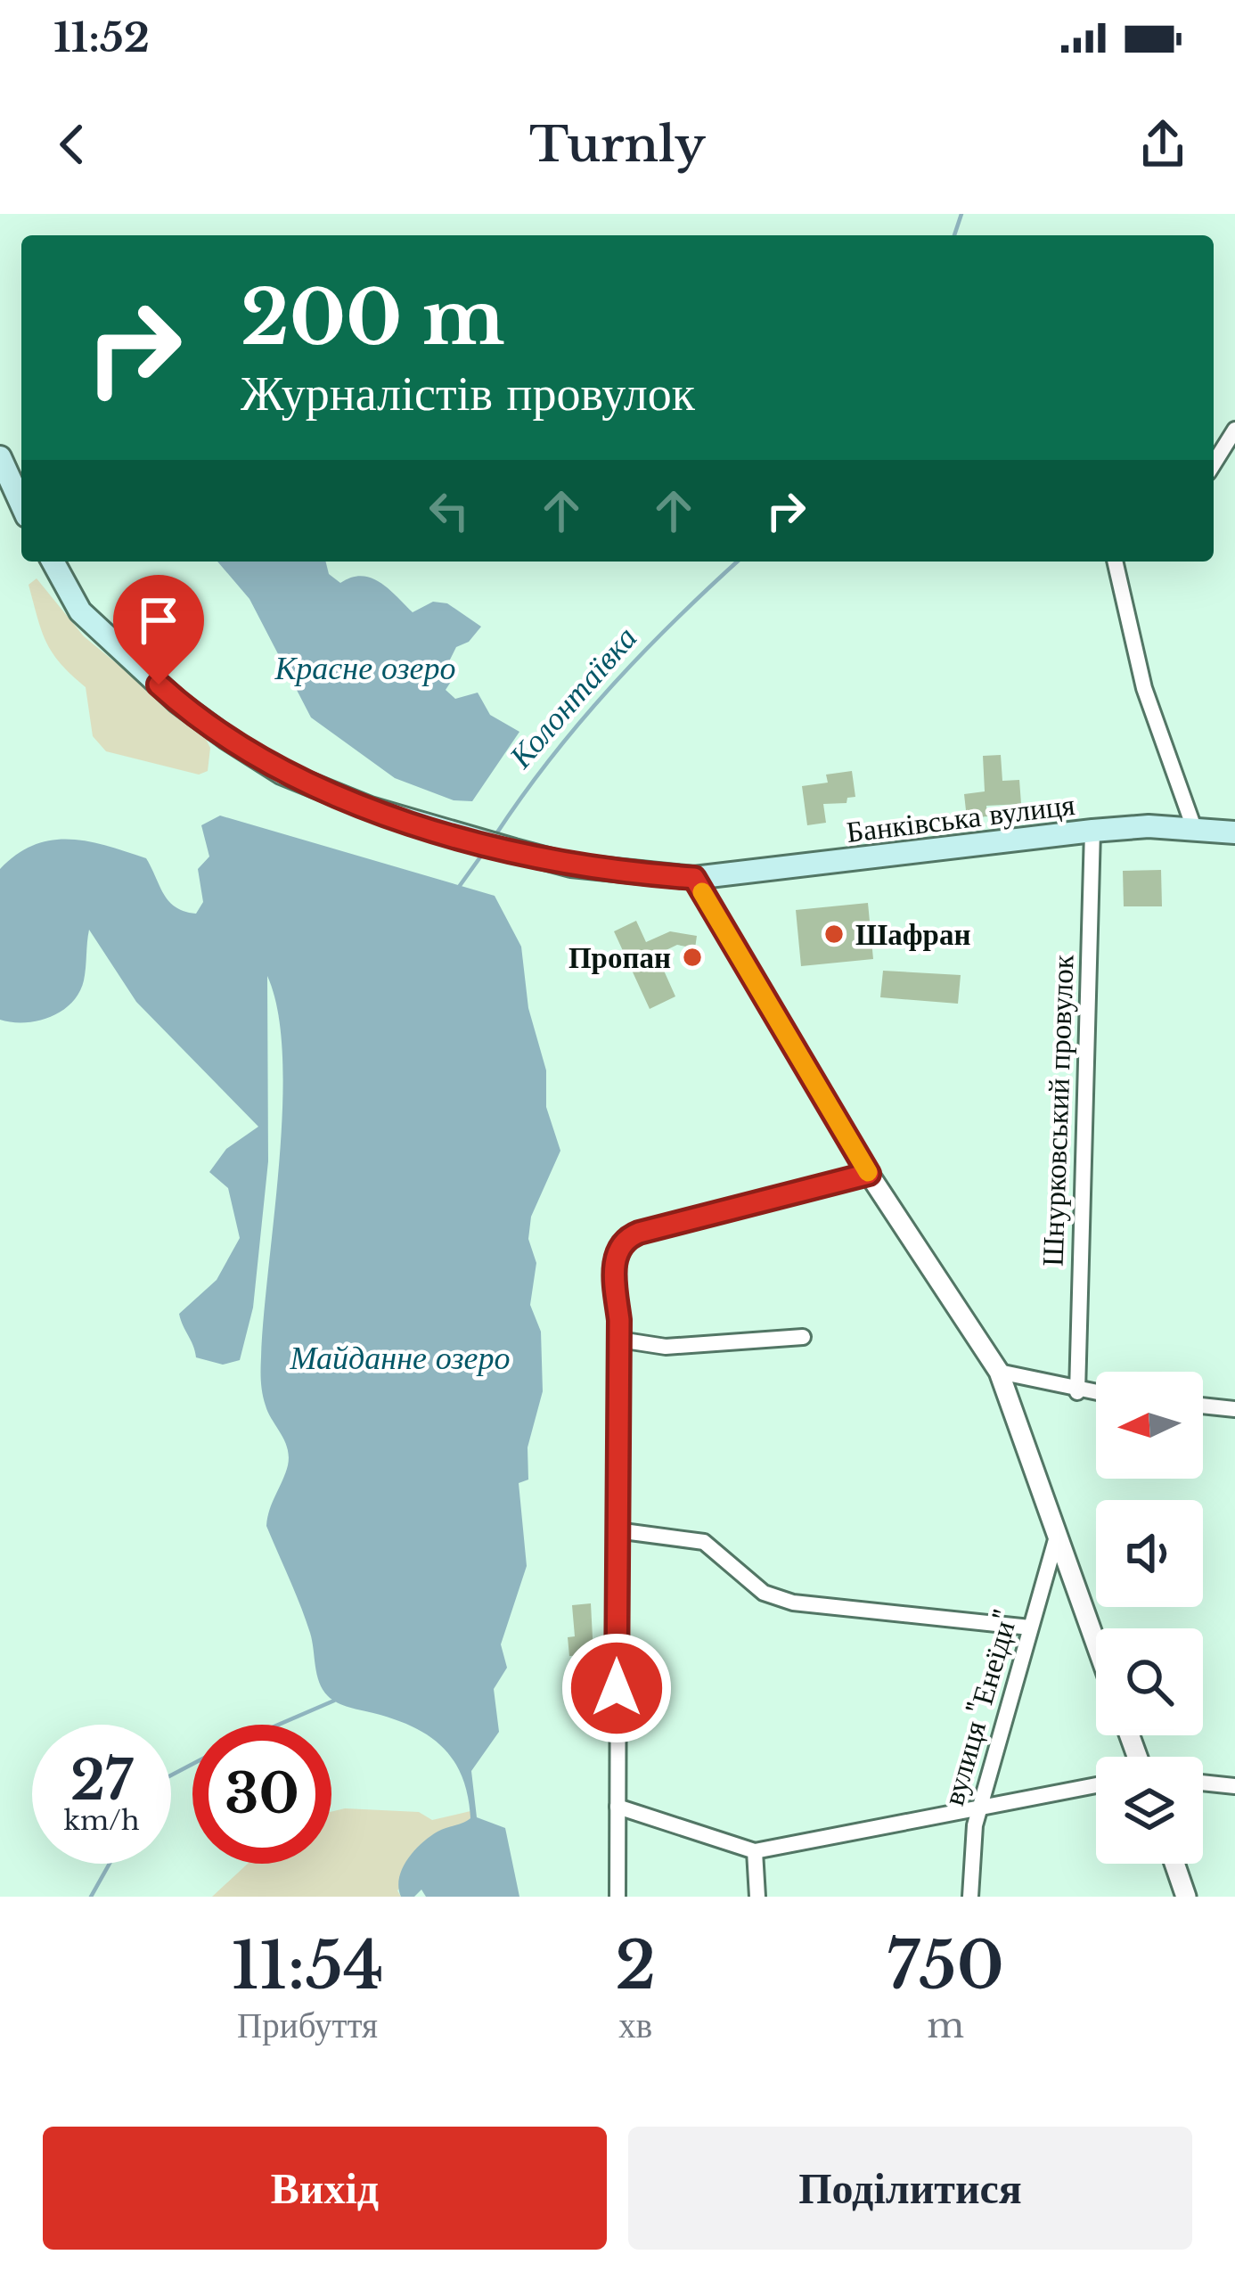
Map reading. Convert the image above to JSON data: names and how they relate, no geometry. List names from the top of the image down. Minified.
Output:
{"streets":{"main road":["Банківська вулиця"],"street":["Шнурковський провулок","вулиця \"Енеїди\""]},"crossings":[["Банківська вулиця","Шнурковський провулок"]],"water":["Красне озеро","Колонтаївка","Майданне озеро"],"places":["Шафран","Пропан"],"north":"left","page":{"status":"11:52","header":"Turnly","turn":["200 m","Журналістів провулок"],"speed":"27 km/h","limit":"30","eta":["11:54","Прибуття","2","хв","750","m"],"buttons":["Вихід","Поділитися"]}}
